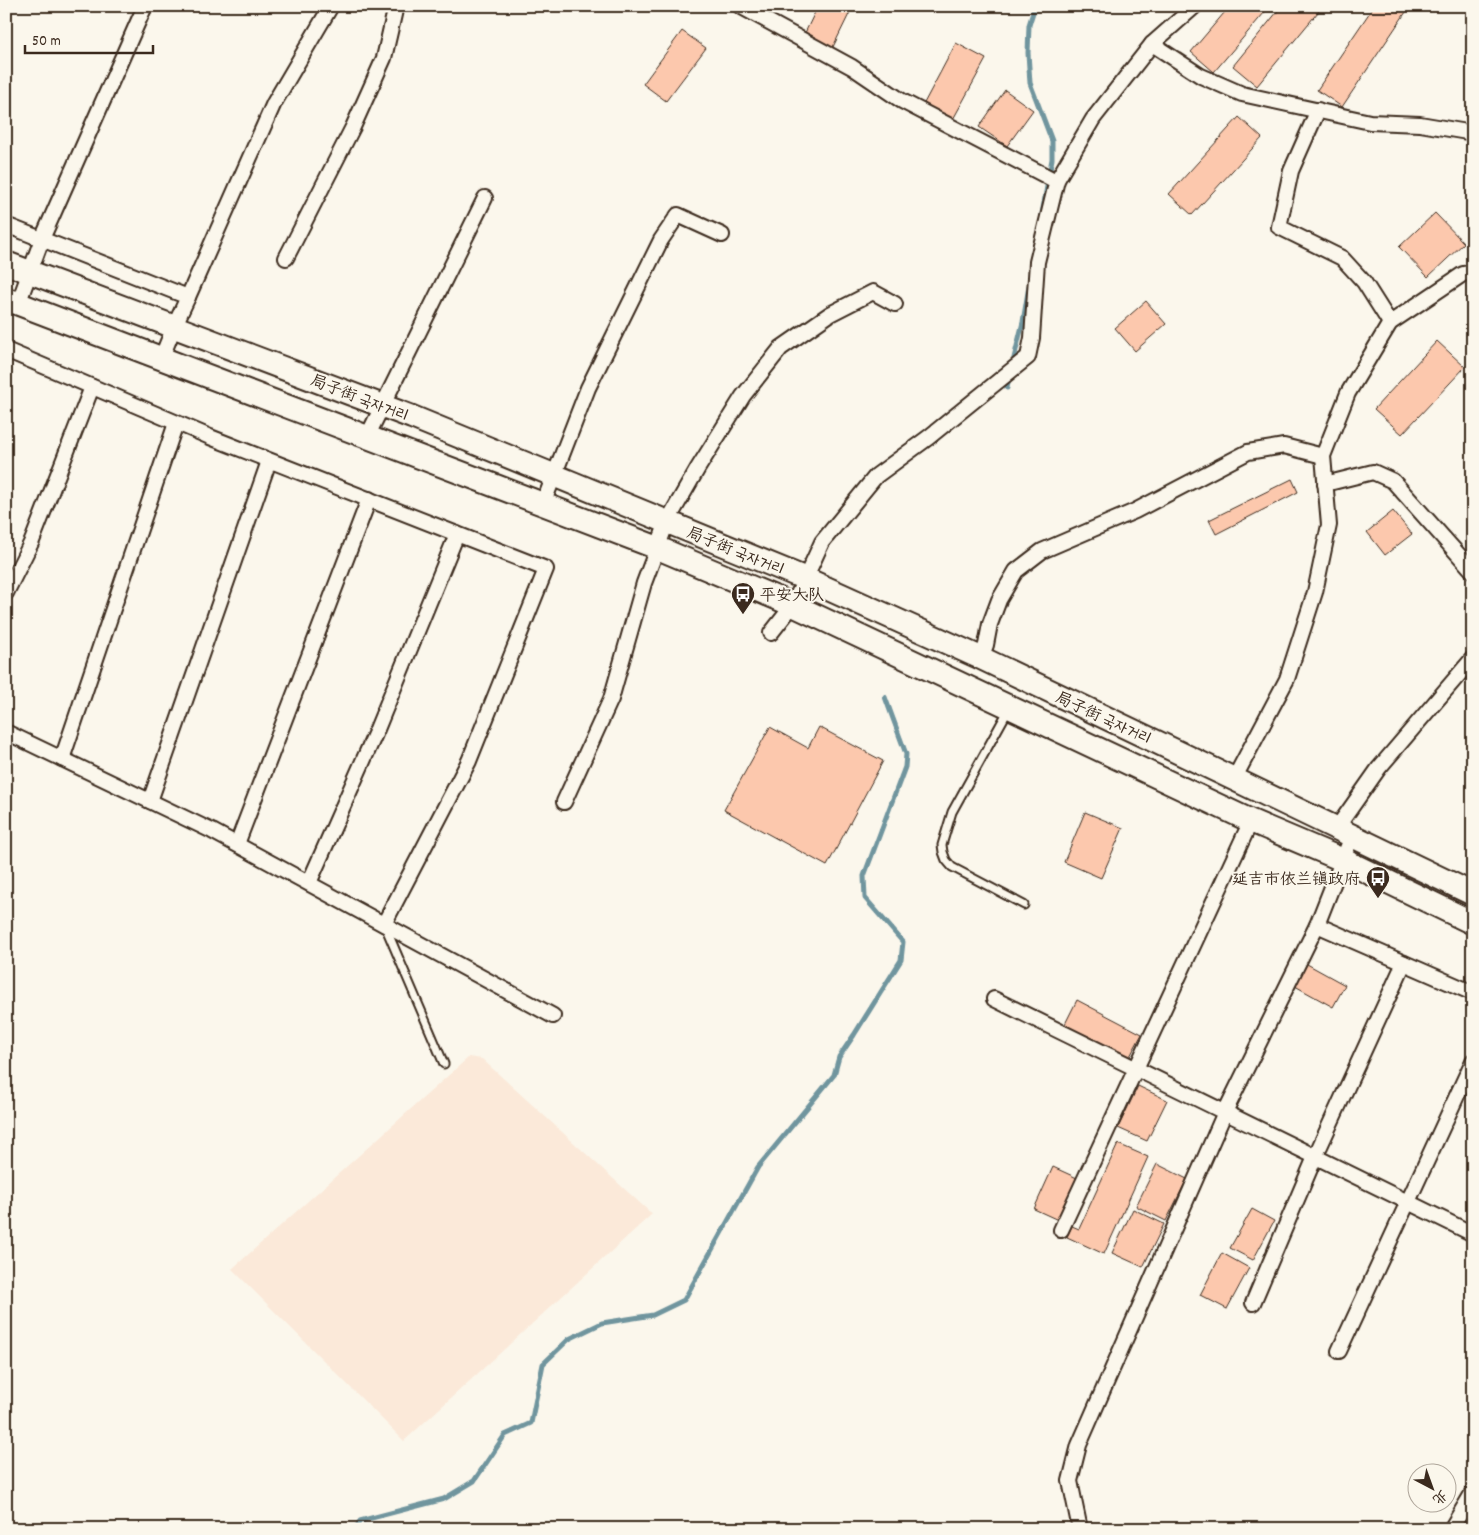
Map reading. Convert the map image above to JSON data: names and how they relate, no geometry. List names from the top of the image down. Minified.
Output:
{"streets":{"main road":["局子街 국자거리"]},"places":{"bus stop":["平安大队","延吉市依兰镇政府"]},"scale_bar":"50 m","north":"bottom right"}
